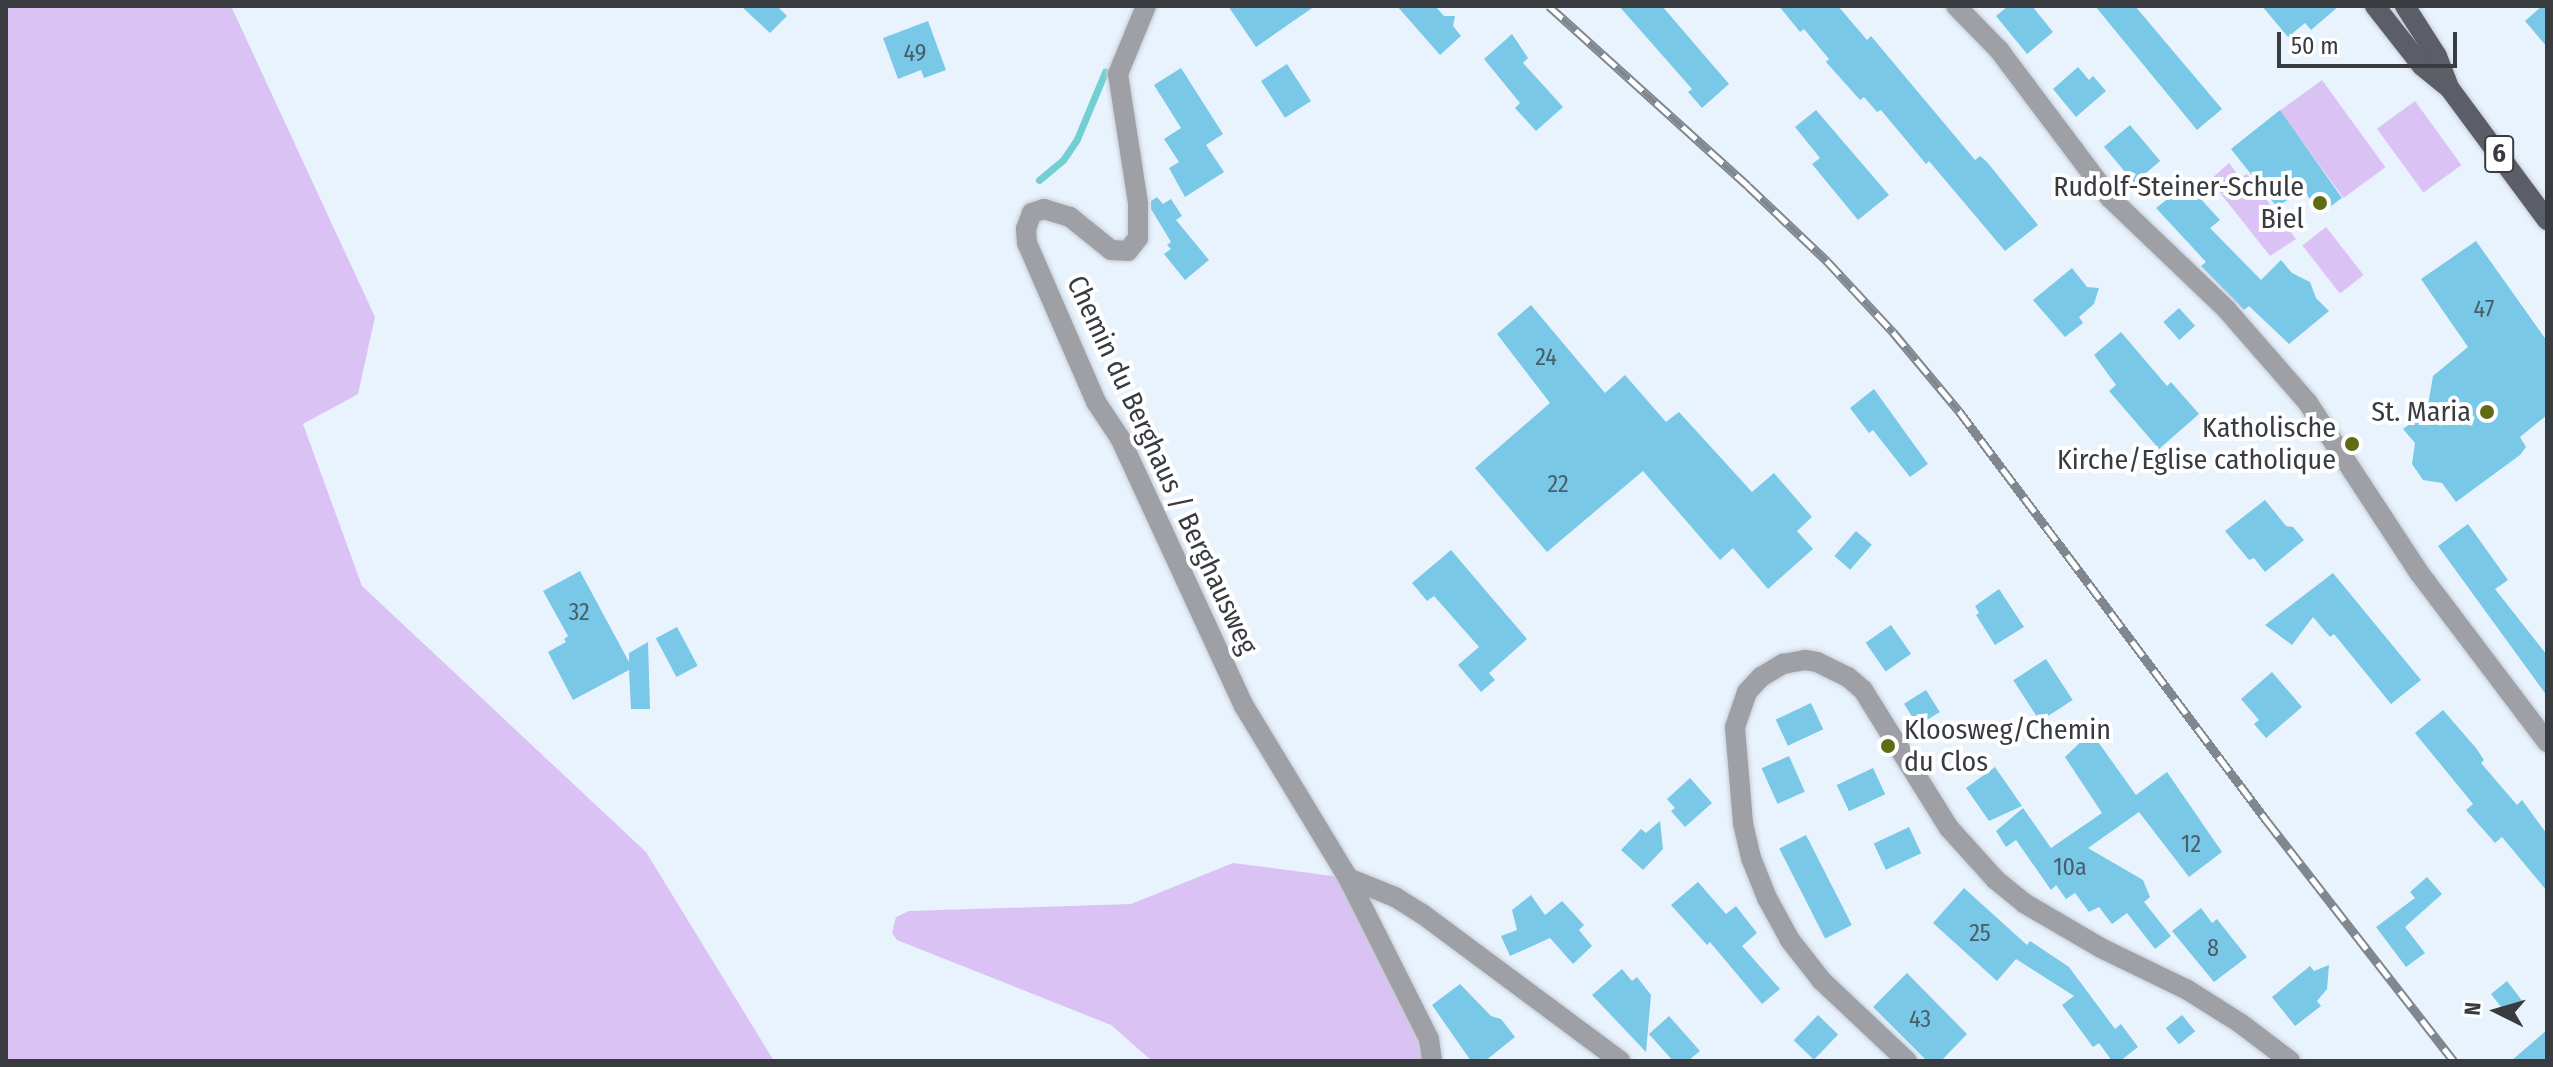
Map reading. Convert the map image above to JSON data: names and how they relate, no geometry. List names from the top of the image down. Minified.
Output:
{"streets":{"main road":["6"],"street":["Chemin du Berghaus / Berghausweg"]},"places":["Rudolf-Steiner-Schule Biel","St. Maria","Katholische Kirche/Eglise catholique","Kloosweg/Chemin du Clos"],"house_numbers":["49","47","24","22","32","12","10a","25","8","43"],"scale_bar":"50 m","north":"left"}
